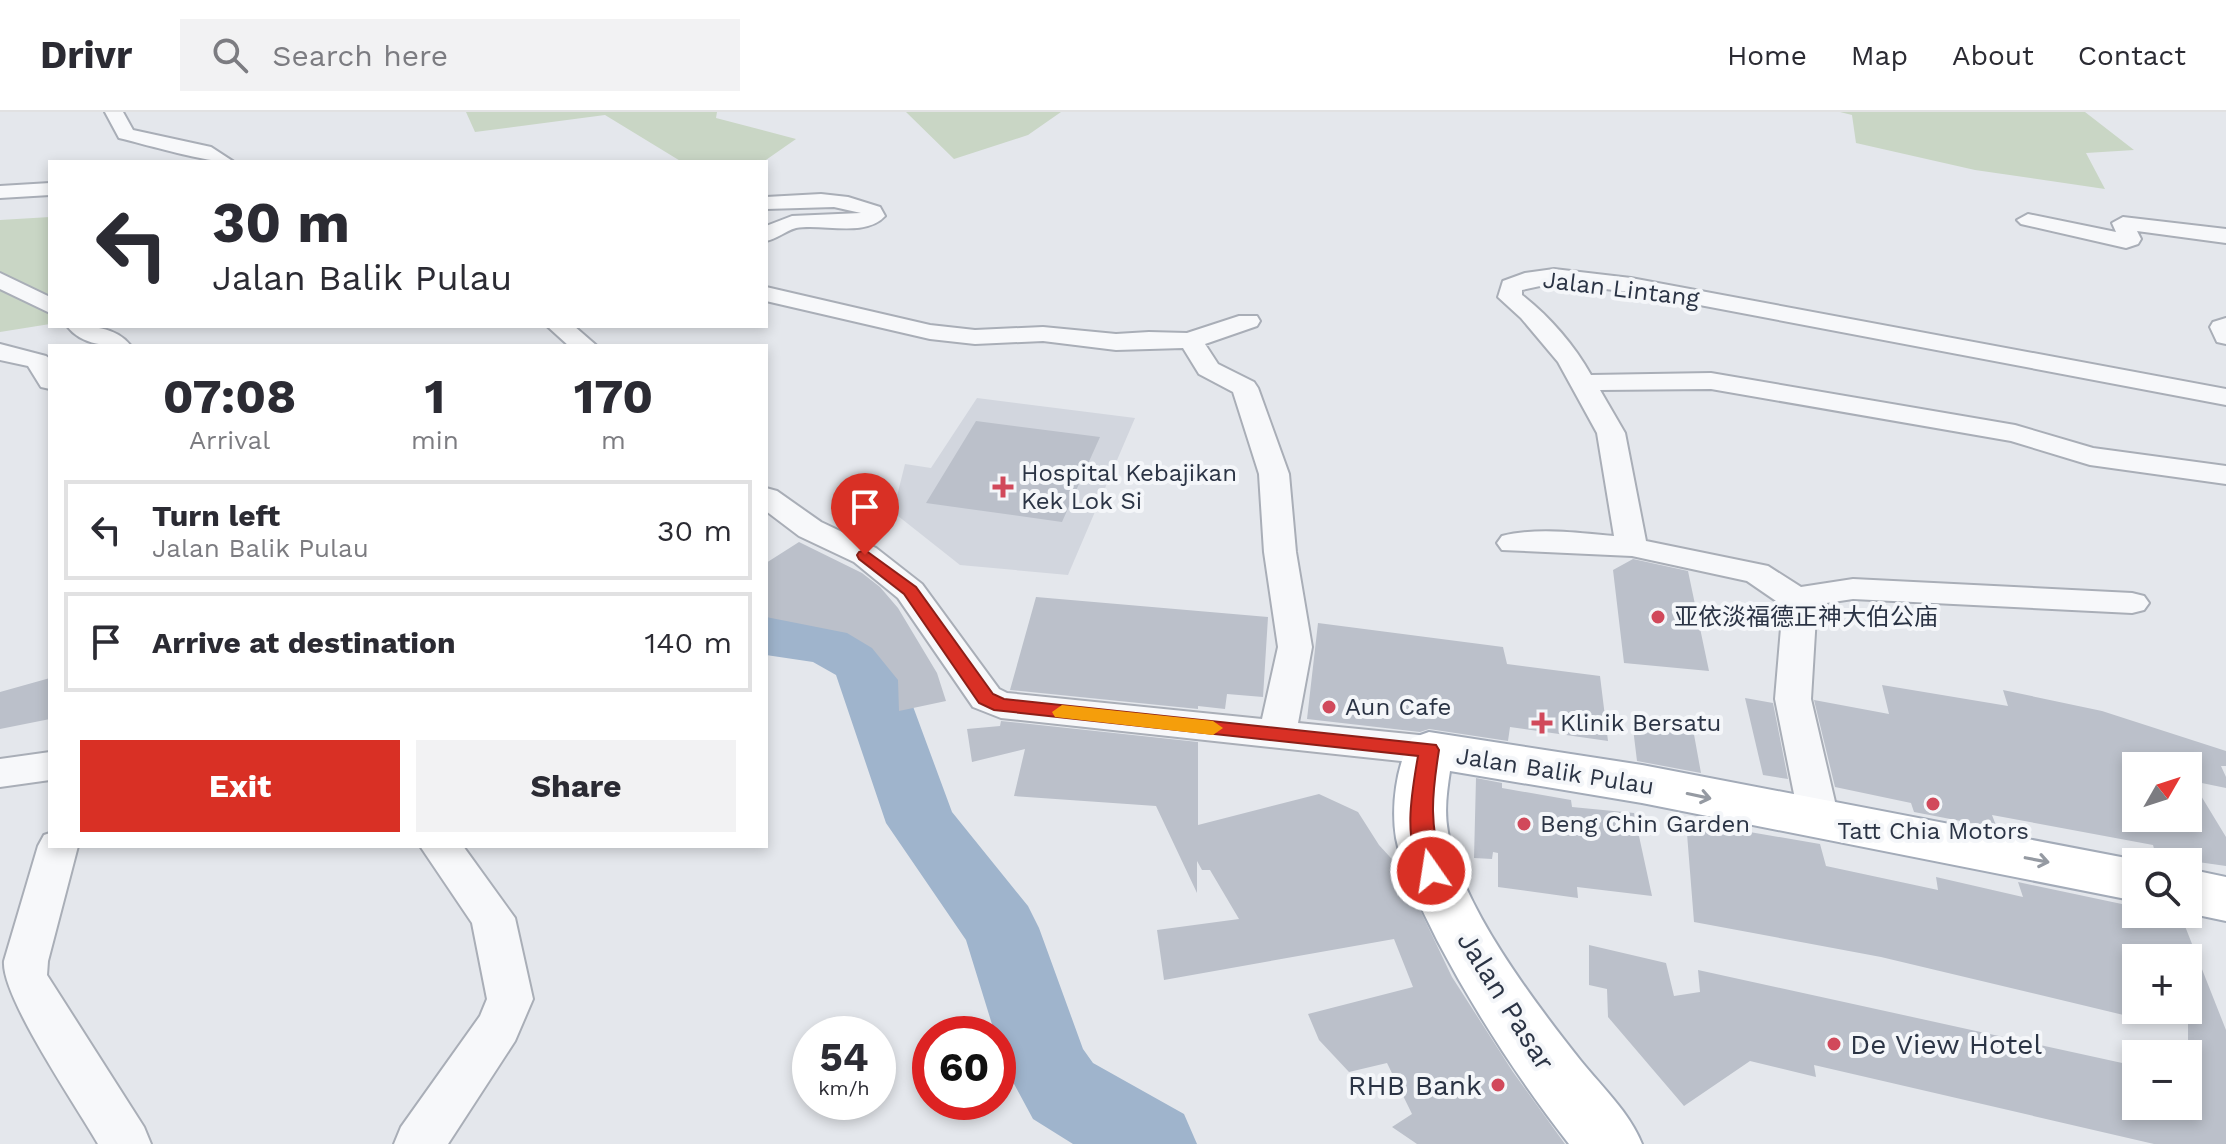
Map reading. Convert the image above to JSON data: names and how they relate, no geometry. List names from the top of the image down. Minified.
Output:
{"streets":{"main road":["Jalan Balik Pulau","Jalan Pasar"],"street":["Jalan Lintang"]},"crossings":[["Jalan Balik Pulau","Jalan Pasar"]],"places":{"health":["Hospital Kebajikan Kek Lok Si","Klinik Bersatu"],"other":["亚依淡福德正神大伯公庙","Aun Cafe","Tatt Chia Motors","Beng Chin Garden","De View Hotel","RHB Bank"]},"north":"top right","page":{"header":"Drivr","search":"Search here","nav":["Home","Map","About","Contact"],"turn":["30 m","Jalan Balik Pulau"],"eta":["07:08","Arrival","1","min","170","m"],"list":[{"name":"Turn left","note":"Jalan Balik Pulau","value":"30 m"},{"name":"Arrive at destination","value":"140 m"}],"buttons":["Exit","Share"],"map_buttons":["+","−"],"speed":"54 km/h","limit":"60"}}
